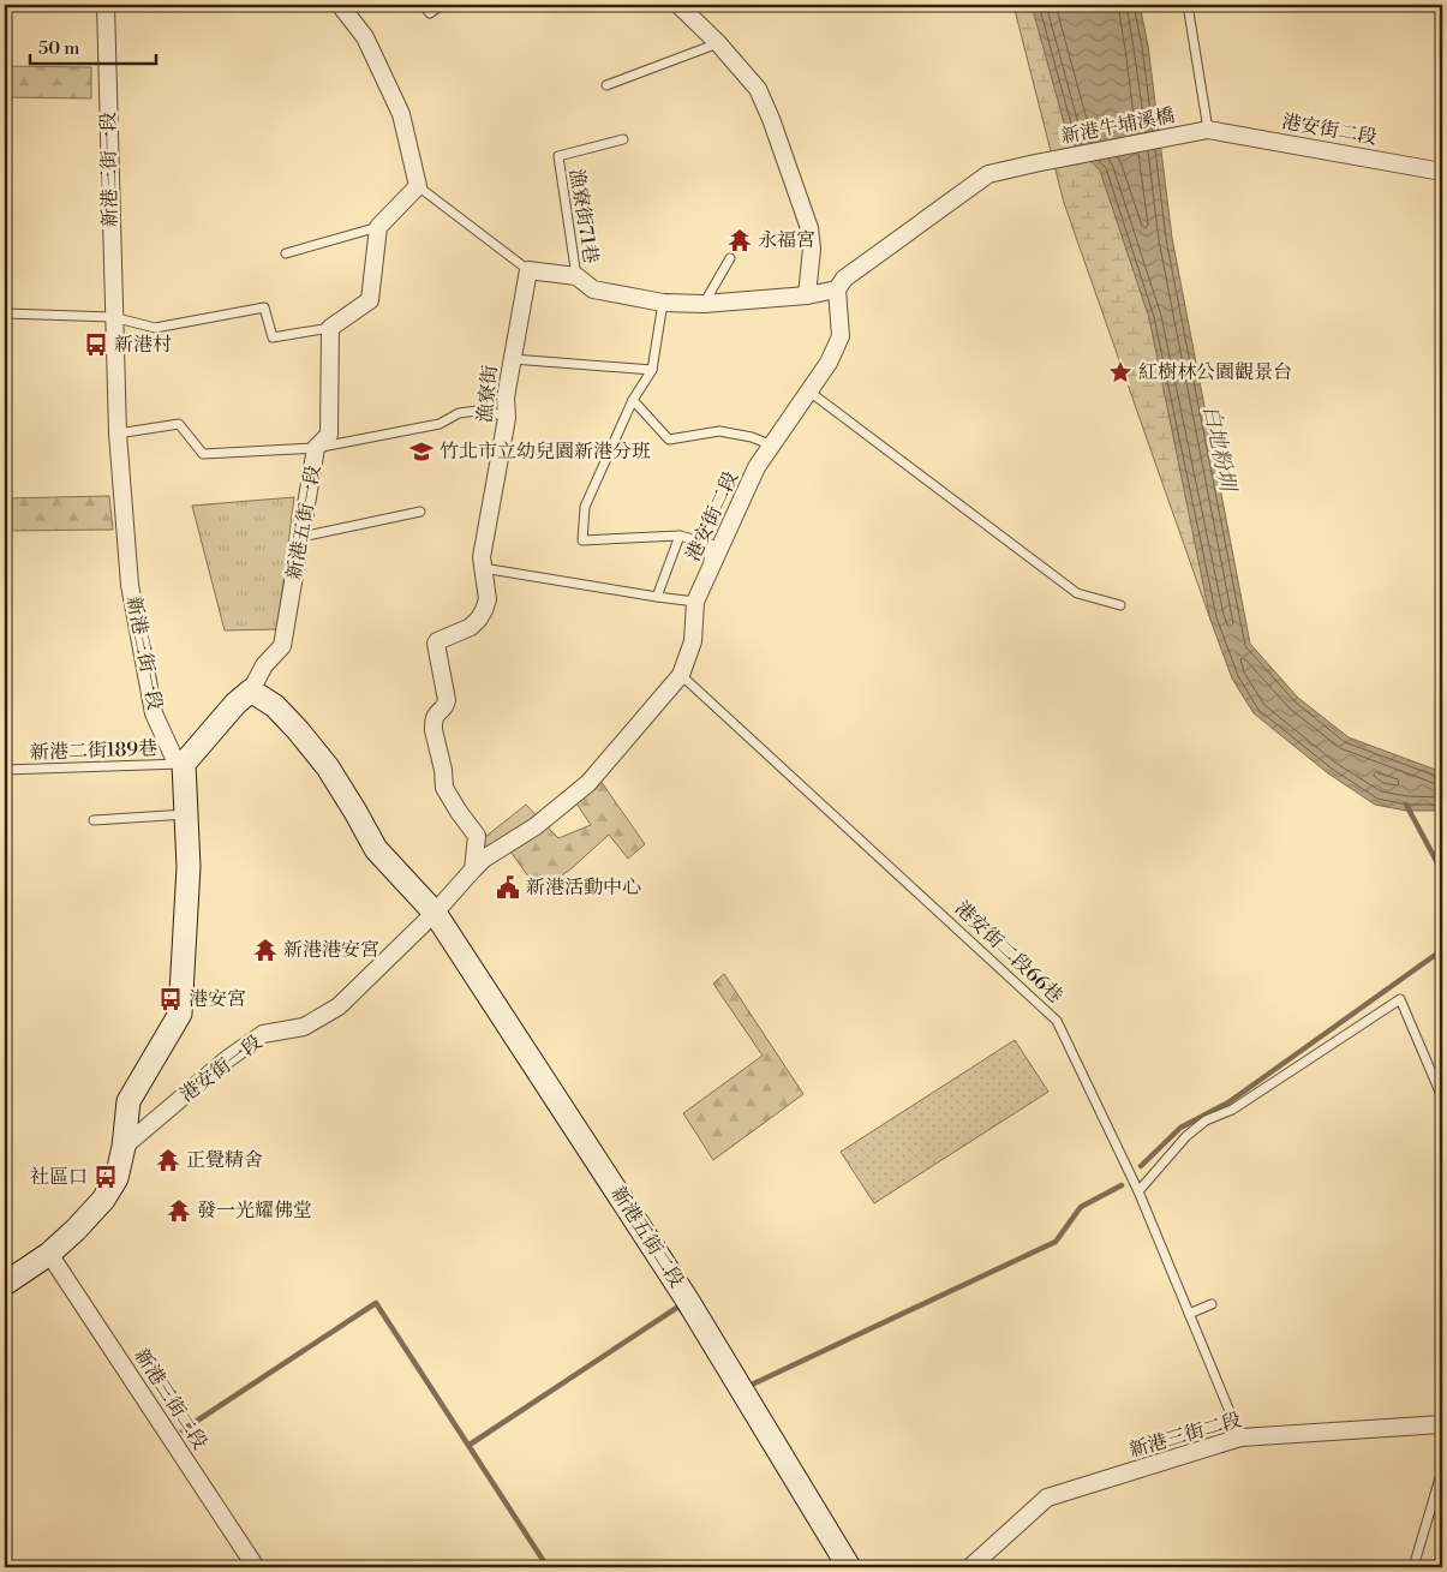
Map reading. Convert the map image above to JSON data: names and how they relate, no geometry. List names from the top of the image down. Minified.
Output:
{"streets":{"street":["新港牛埔溪橋","港安街二段","新港三街一段","漁寮街","新港五街一段","港安街一段","新港五街二段","新港三街二段"],"lane":["漁寮街71巷","新港二街189巷","港安街二段66巷"]},"crossings":[["新港牛埔溪橋","港安街二段"],["港安街二段","漁寮街"],["港安街二段","港安街二段66巷"],["港安街二段","港安街一段"],["港安街二段","新港五街二段"],["新港三街一段","新港二街189巷"],["港安街二段66巷","新港三街二段"],["港安街一段","新港五街二段"]],"water":["白地粉圳"],"places":{"temple":["永福宮","新港港安宮","正覺精舍","發一光耀佛堂"],"bus stop":["新港村","港安宮","社區口"],"place":["紅樹林公園觀景台"],"school or university":["竹北市立幼兒園新港分班"],"public building":["新港活動中心"]},"scale_bar":"50 m"}
